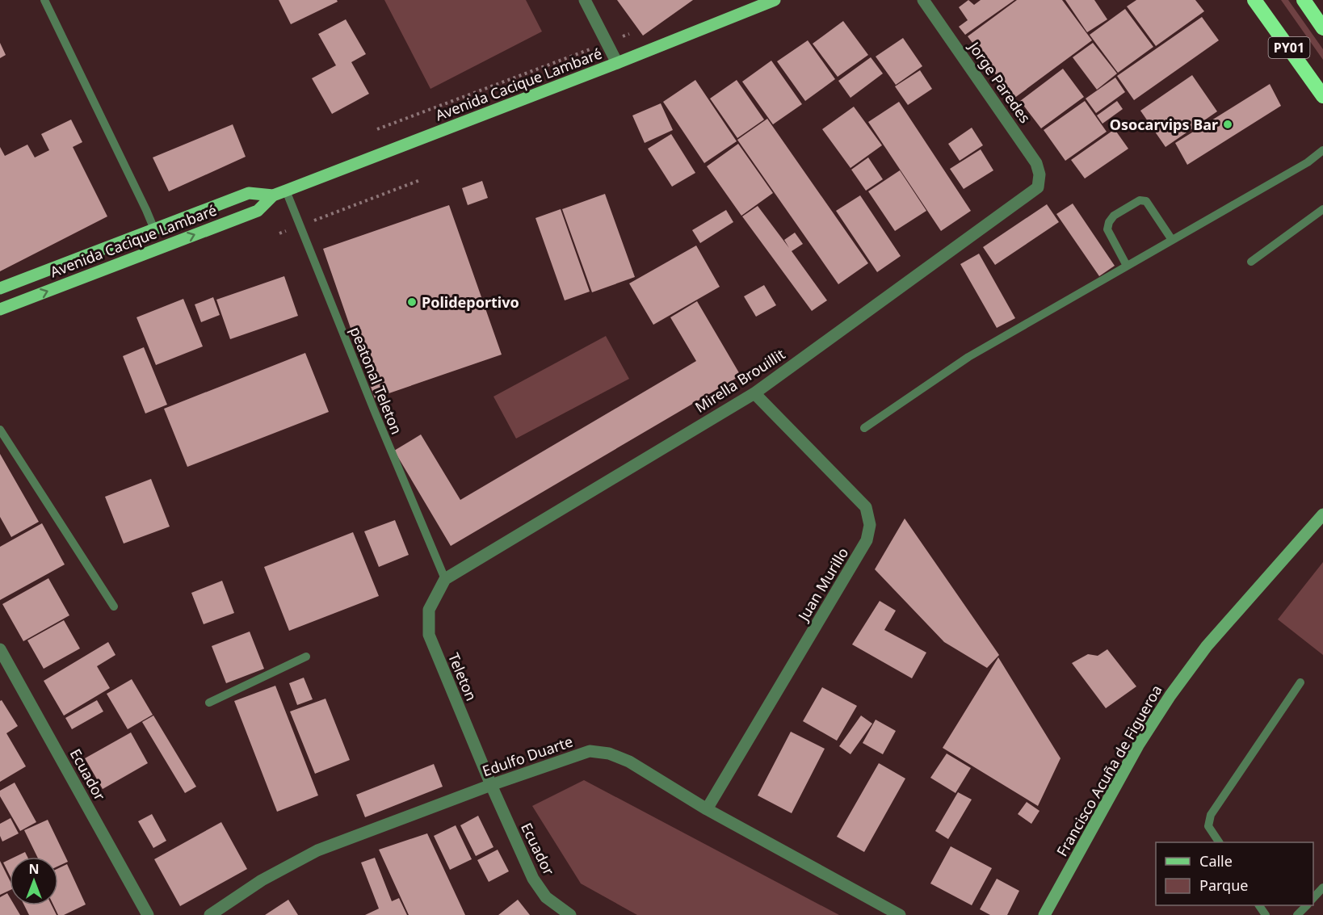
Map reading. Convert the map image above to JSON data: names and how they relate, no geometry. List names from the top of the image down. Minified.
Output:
{"streets":{"highway":["PY01"],"main road":["Avenida Cacique Lambaré"],"street":["Jorge Paredes","Mirella Brouillit","Juan Murillo","Teleton","Edulfo Duarte","Francisco Acuña de Figueroa","Ecuador"],"lane":["peatonal Teleton"]},"crossings":[["Jorge Paredes","Mirella Brouillit"],["Avenida Cacique Lambaré","peatonal Teleton"],["peatonal Teleton","Mirella Brouillit"],["peatonal Teleton","Teleton"],["Mirella Brouillit","Juan Murillo"],["Mirella Brouillit","Teleton"],["Juan Murillo","Edulfo Duarte"],["Teleton","Edulfo Duarte"],["Teleton","Ecuador"],["Edulfo Duarte","Ecuador"]],"places":["Osocarvips Bar","Polideportivo"],"legend":["Calle","Parque"],"north":"top"}
